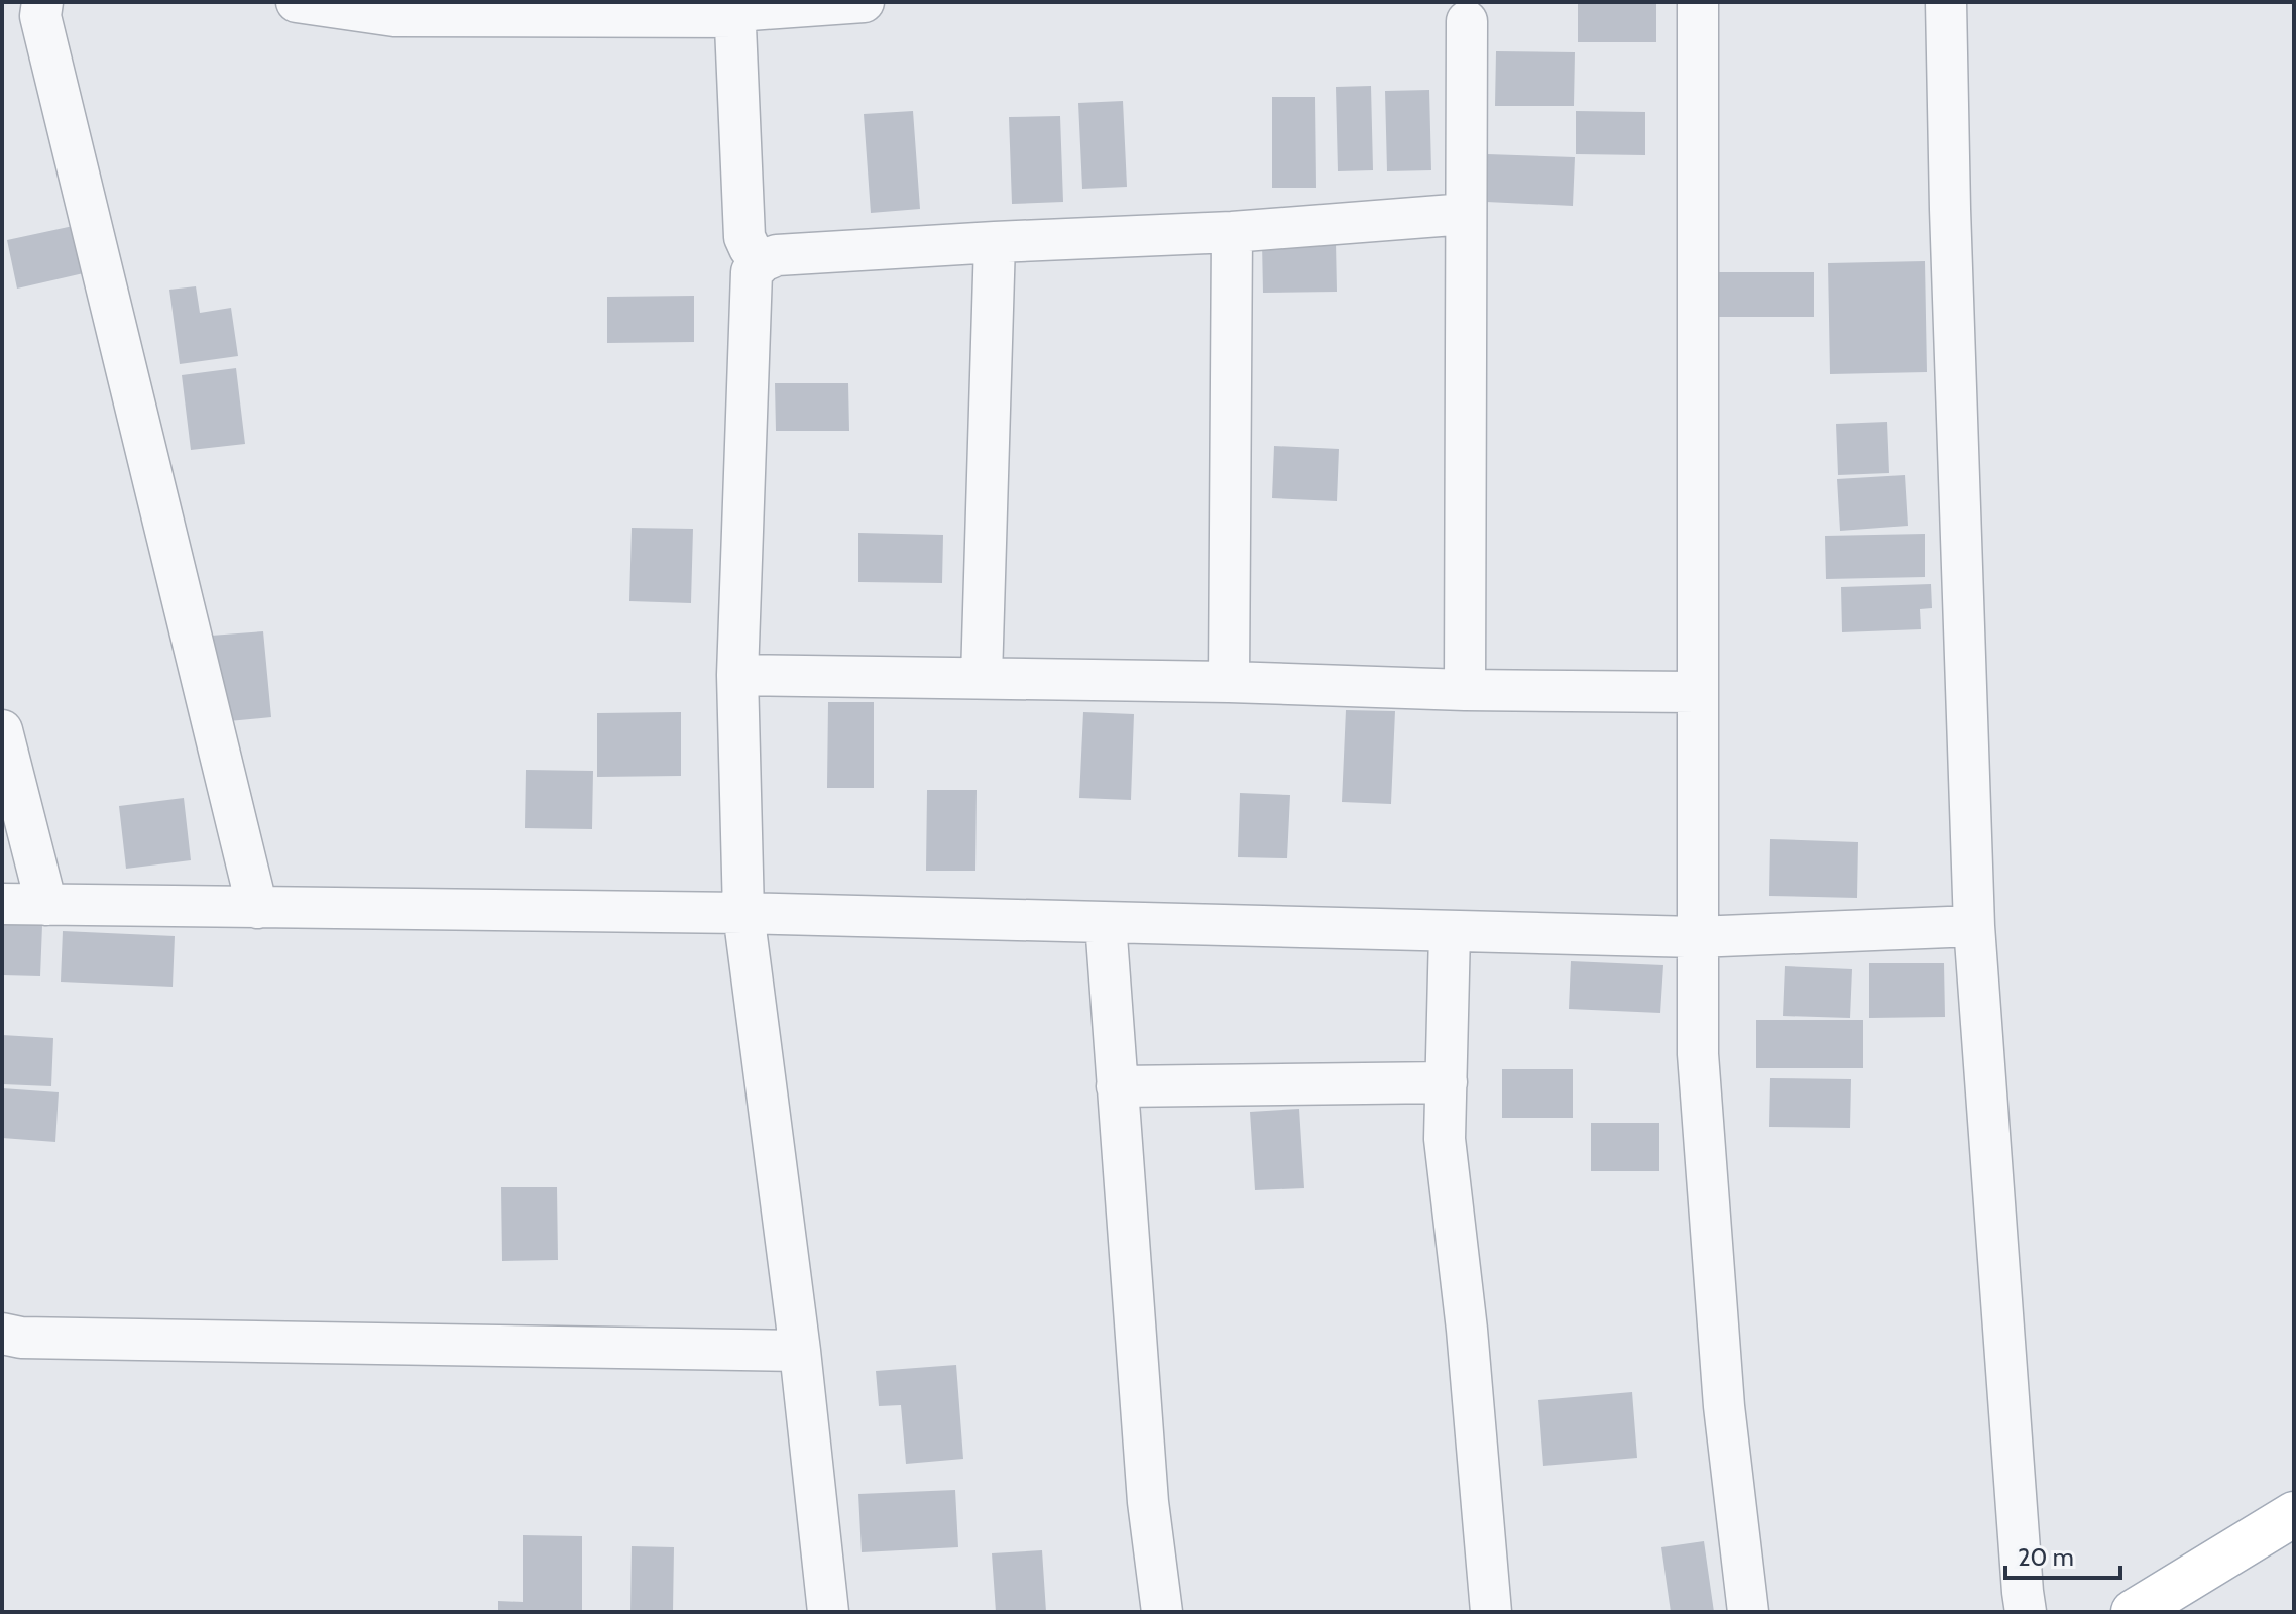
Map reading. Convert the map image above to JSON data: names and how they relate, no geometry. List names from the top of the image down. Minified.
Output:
{"scale_bar":"20 m"}
